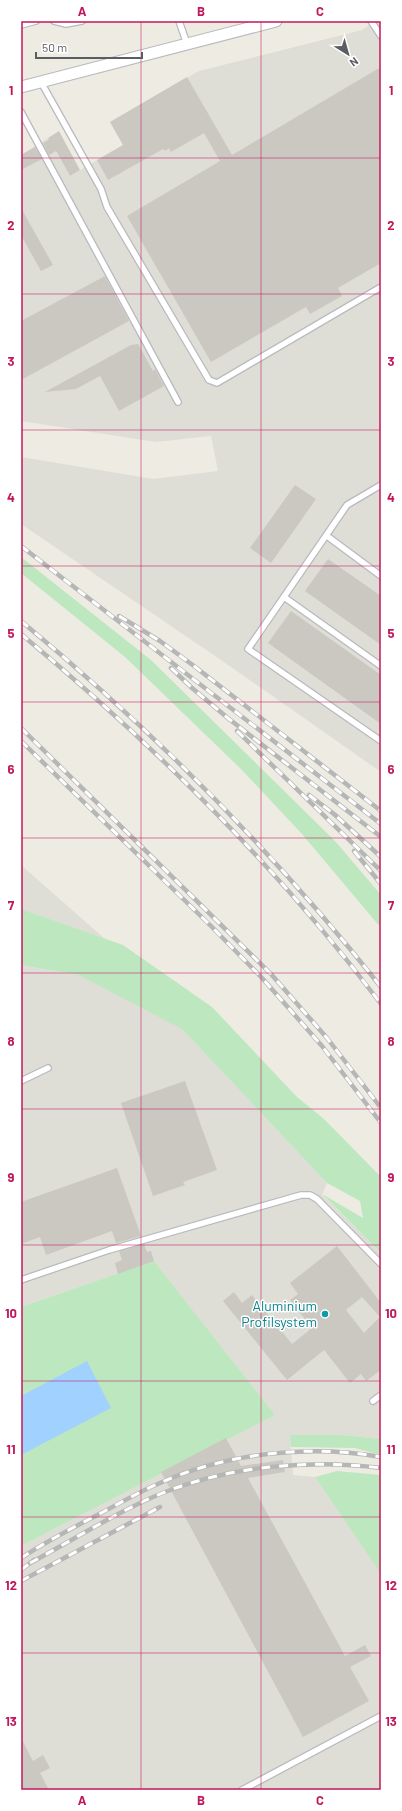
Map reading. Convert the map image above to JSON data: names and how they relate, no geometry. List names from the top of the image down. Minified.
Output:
{"places":["Aluminium Profilsystem"],"scale_bar":"50 m","north":"bottom right","grid":{"columns":["A","B","C"],"rows":["1","2","3","4","5","6","7","8","9","10","11","12","13"]}}
